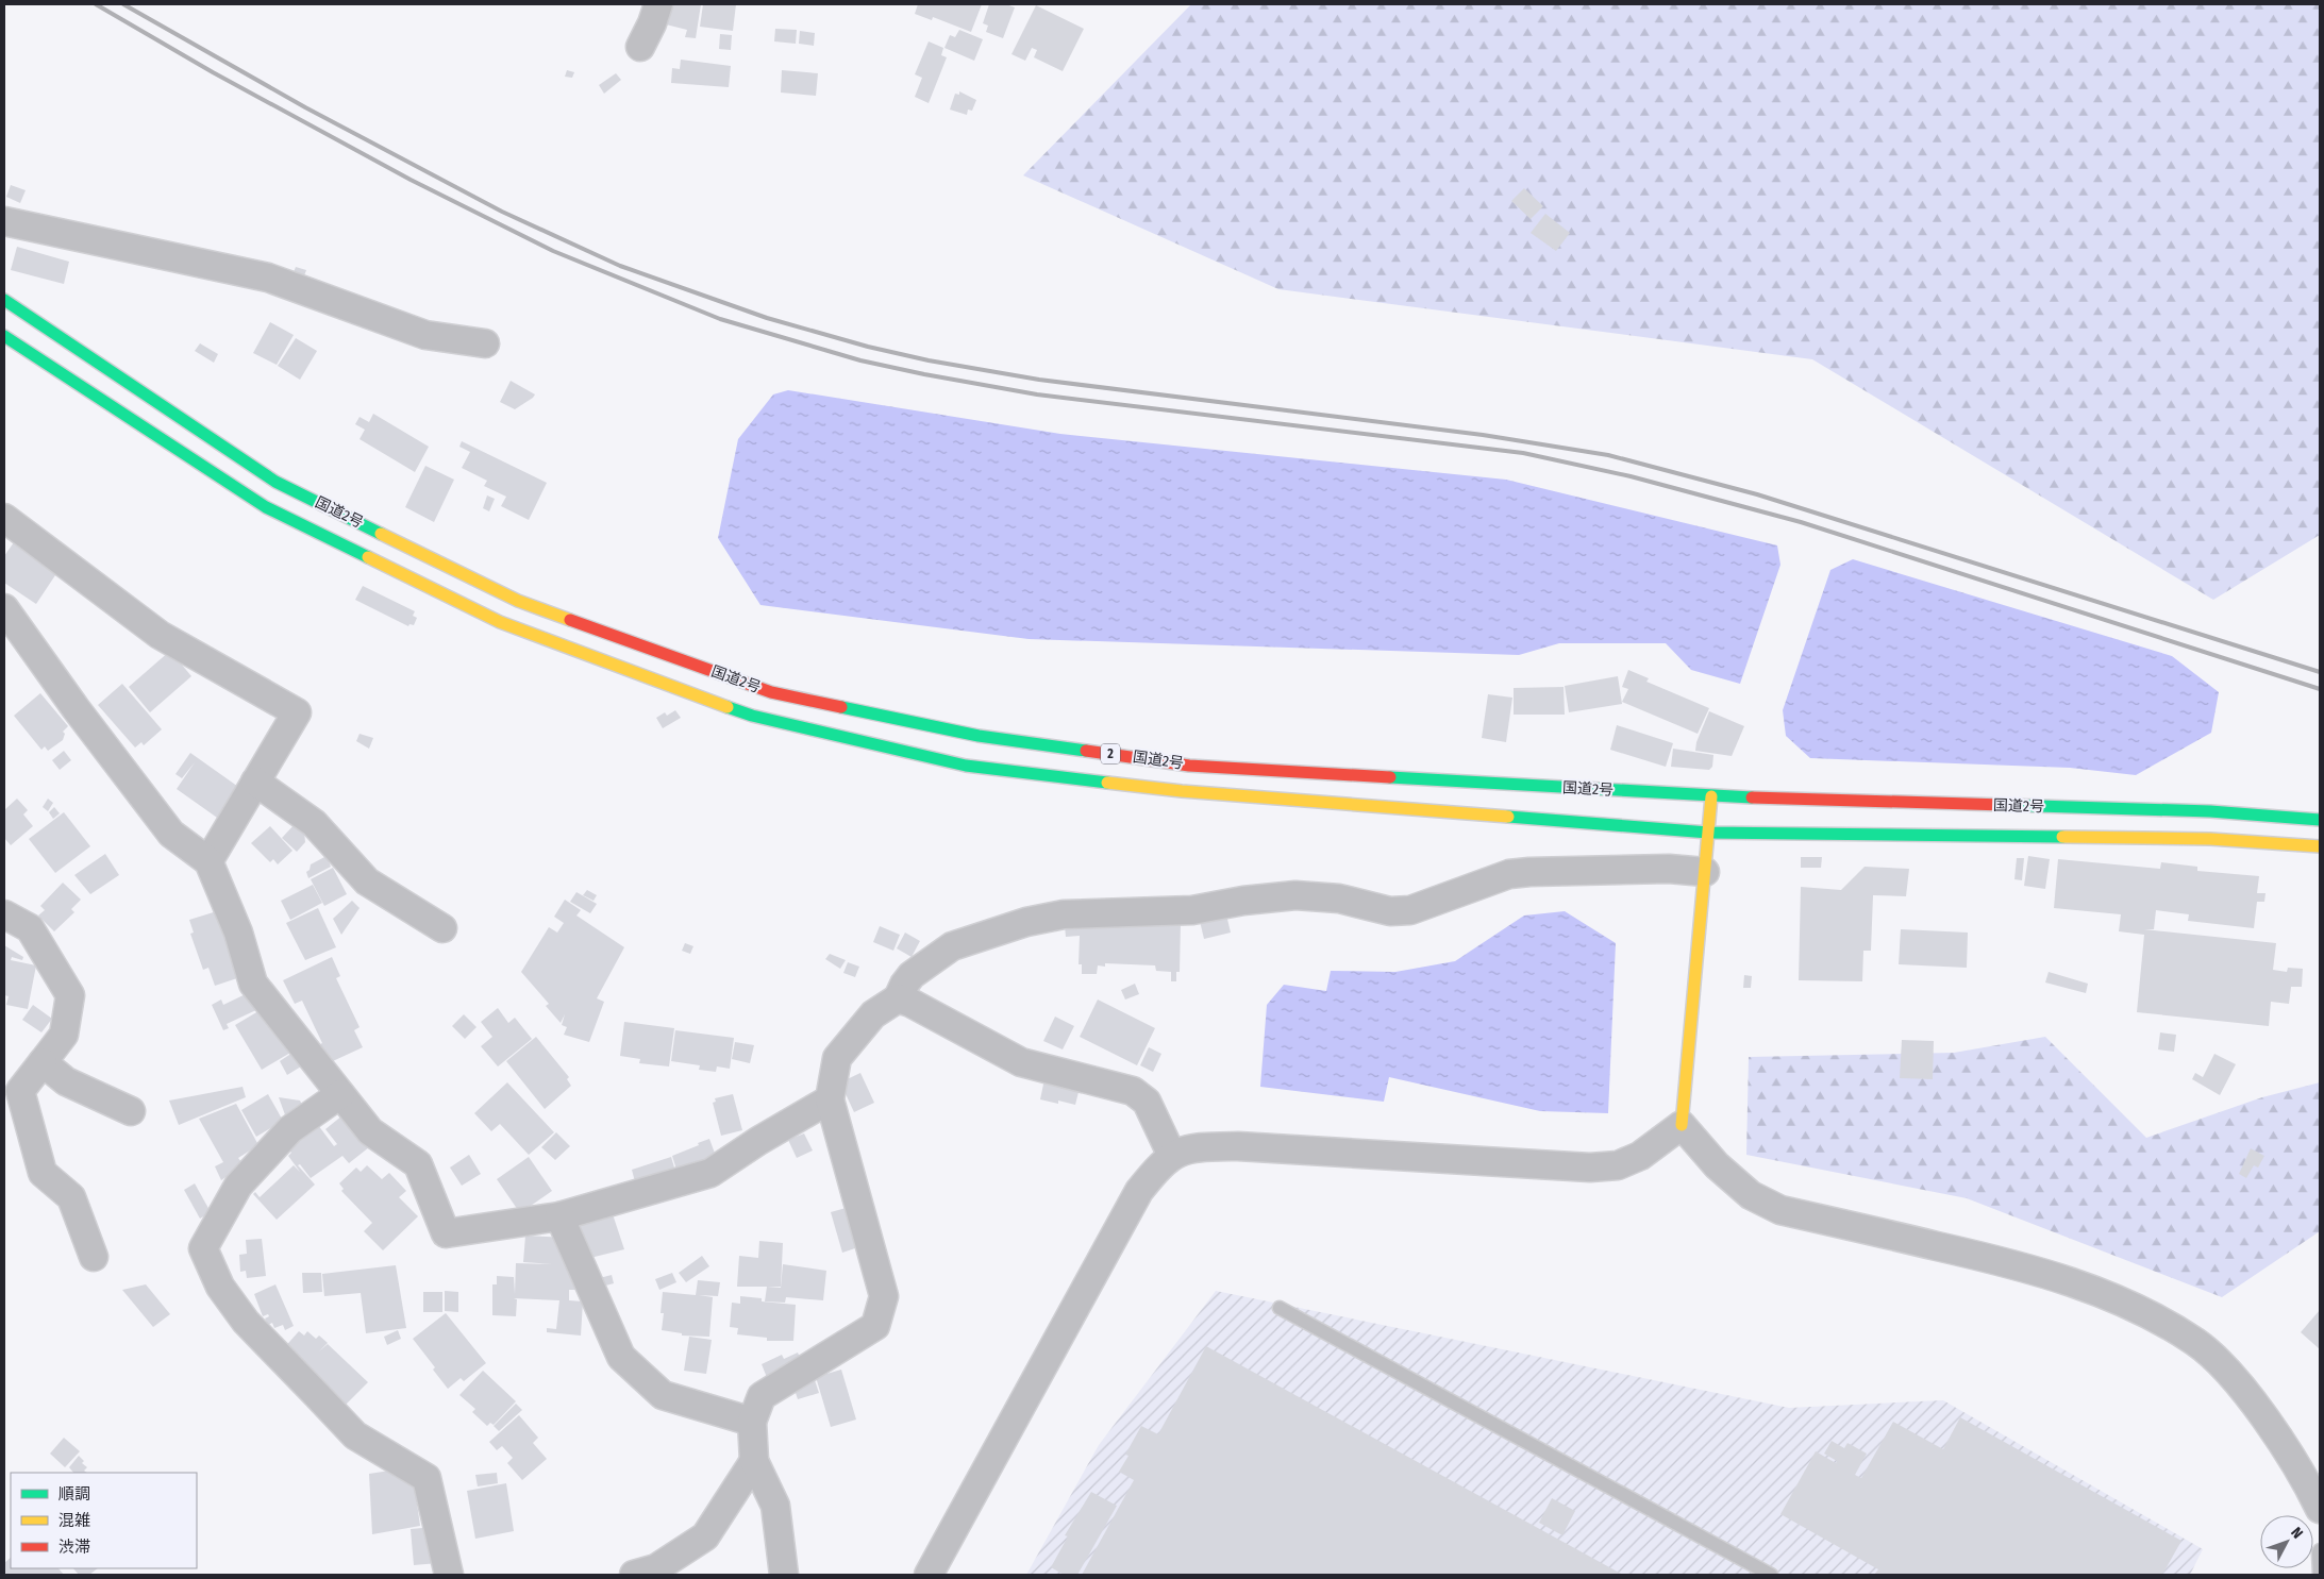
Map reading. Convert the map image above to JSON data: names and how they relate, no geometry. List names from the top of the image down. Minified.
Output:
{"streets":{"main road":["国道2号","2"]},"legend":["順調","混雑","渋滞"],"north":"top right"}
